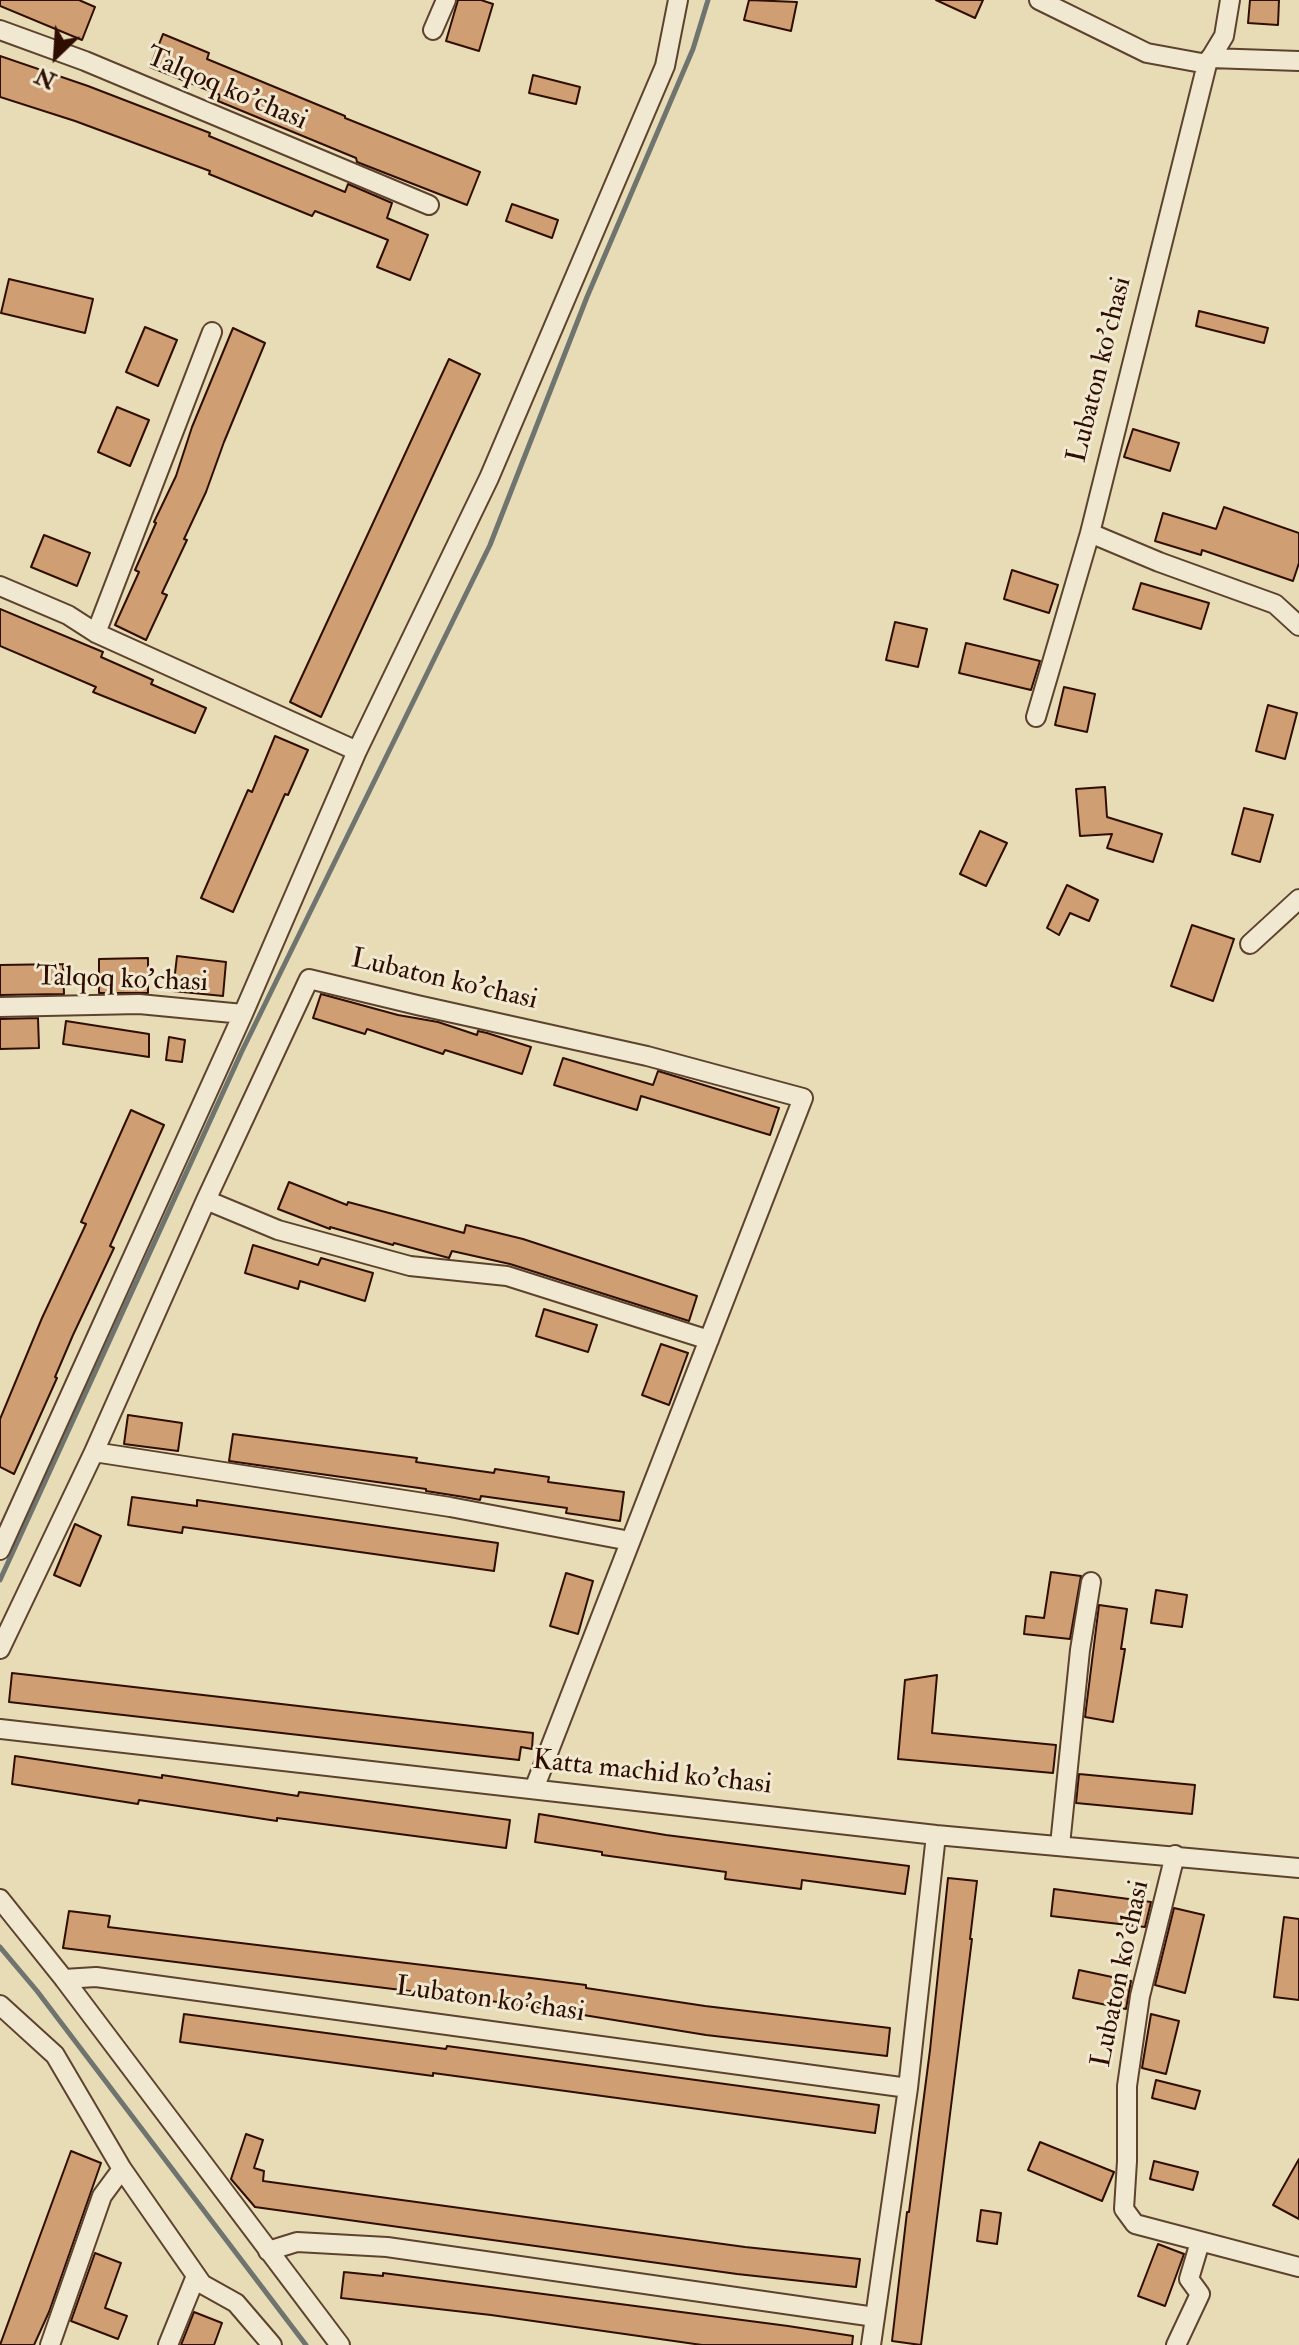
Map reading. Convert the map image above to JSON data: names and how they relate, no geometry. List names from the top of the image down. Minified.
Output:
{"streets":{"street":["Talqoq ko'chasi","Lubaton ko'chasi","Katta machid ko'chasi"]},"crossings":[["Lubaton ko'chasi","Katta machid ko'chasi"]],"north":"bottom left"}
